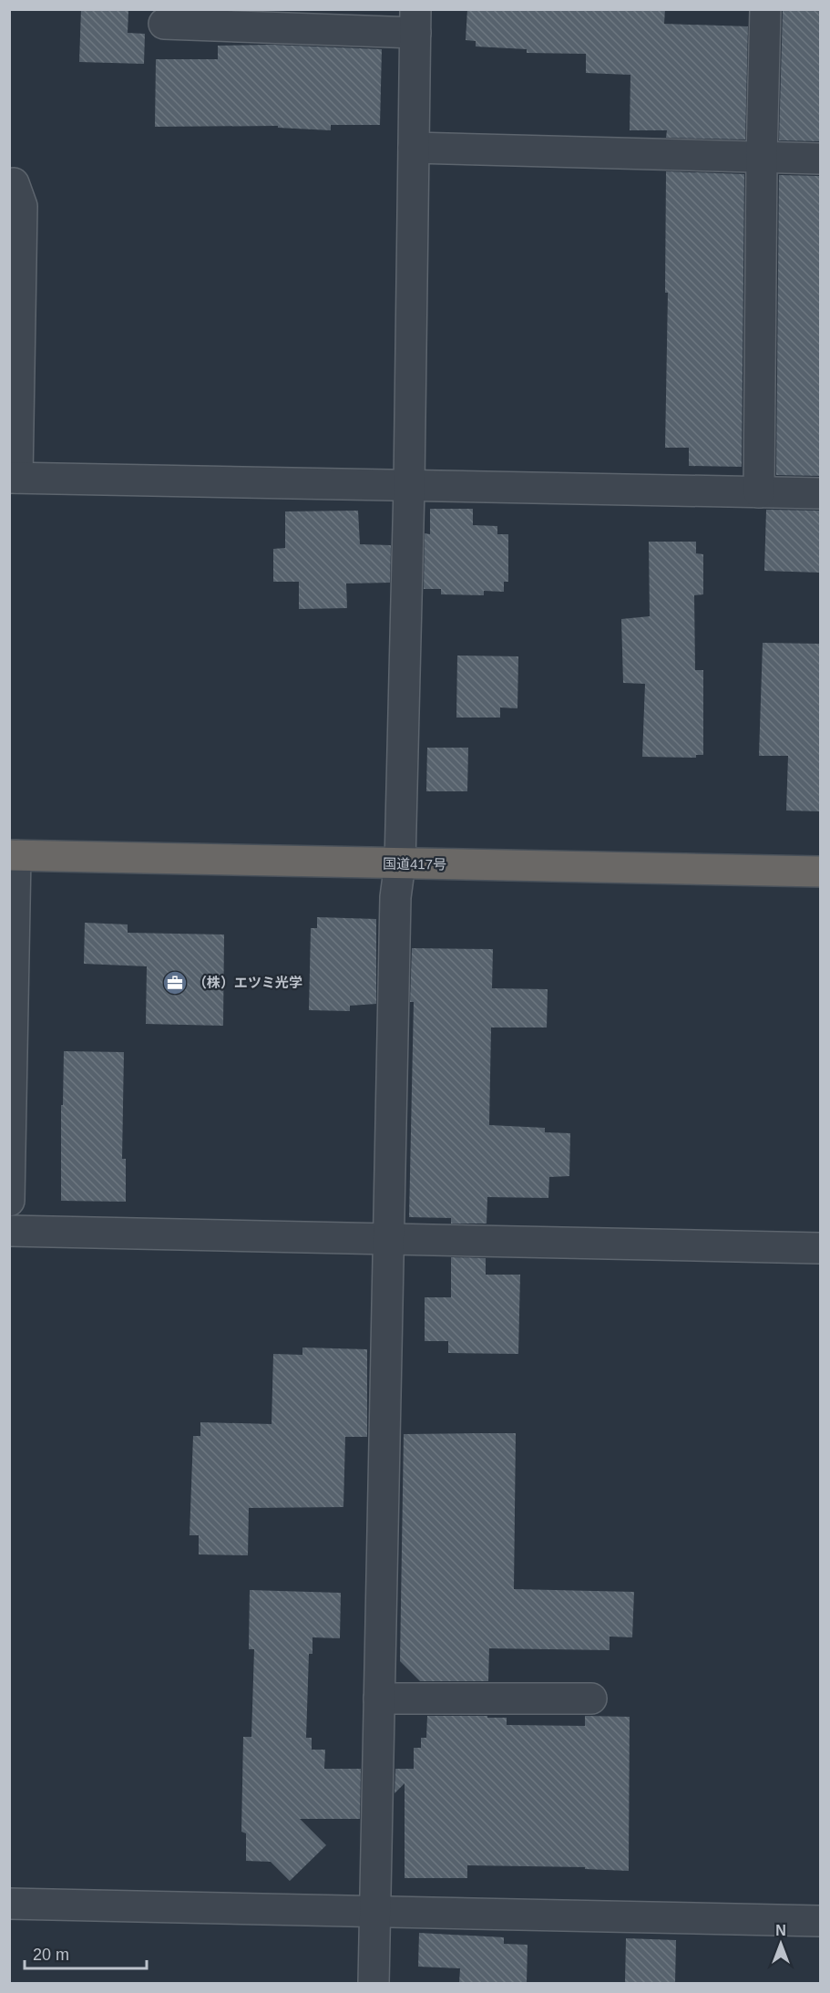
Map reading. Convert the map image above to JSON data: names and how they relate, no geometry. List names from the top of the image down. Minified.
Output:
{"streets":{"highway":["国道417号"]},"places":{"office":["（株）エツミ光学"]},"scale_bar":"20 m","north":"top"}
